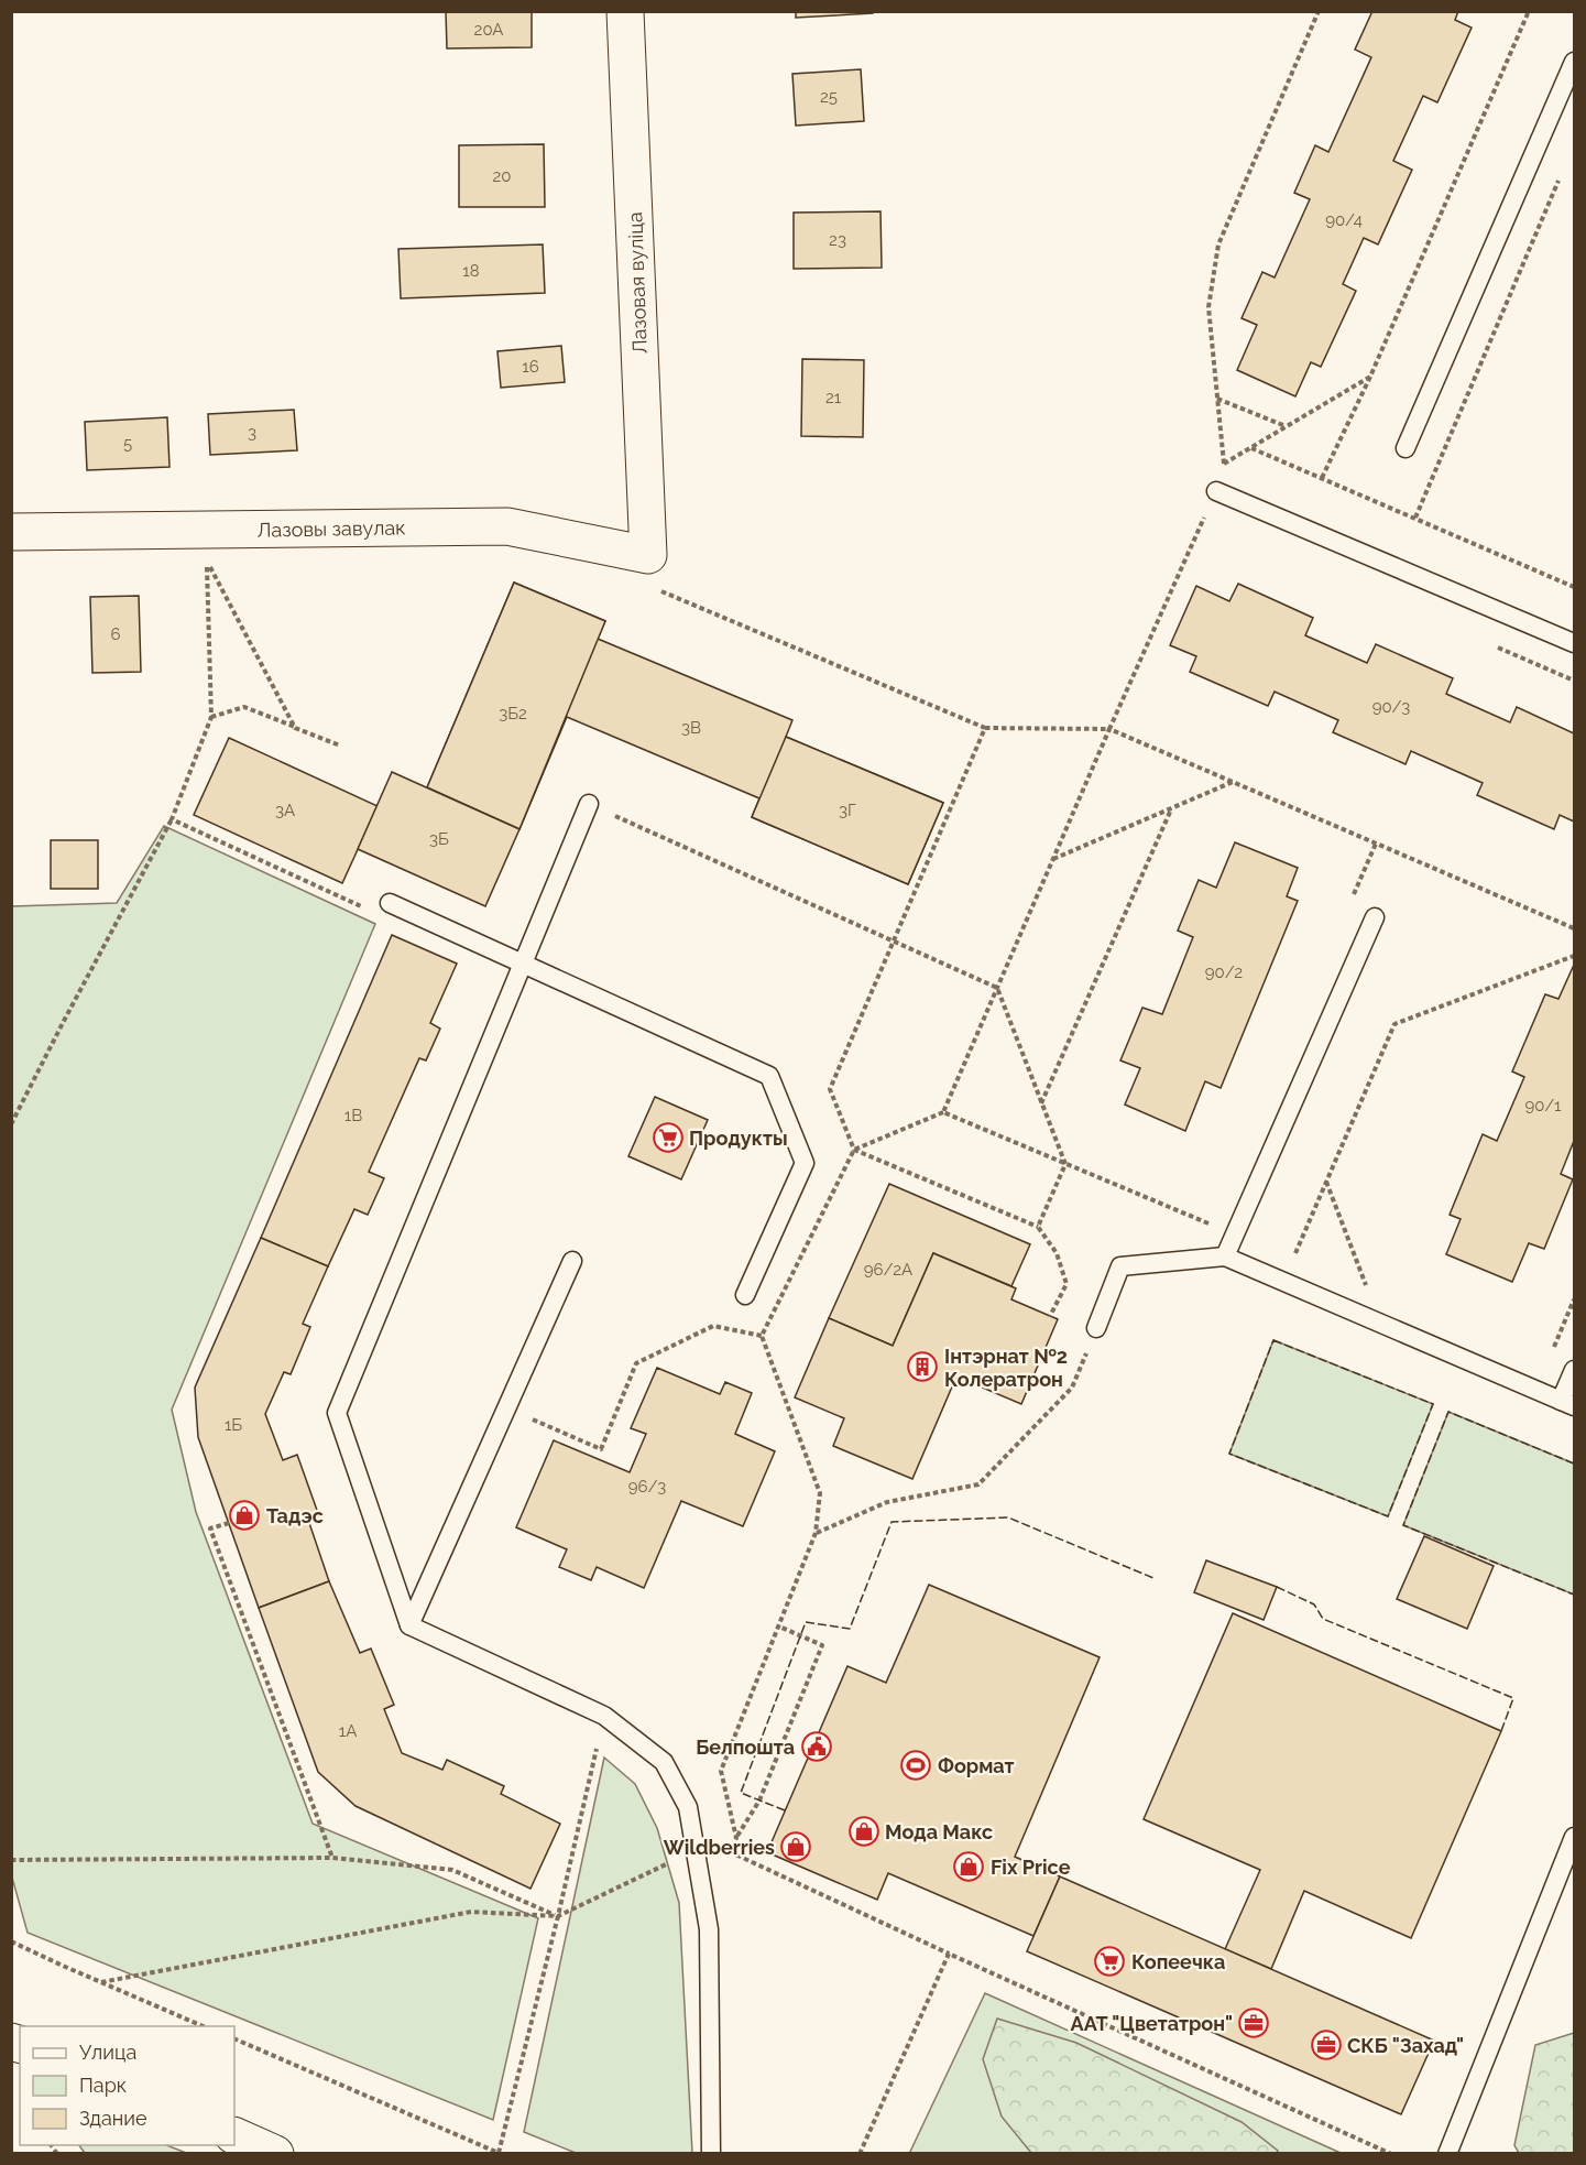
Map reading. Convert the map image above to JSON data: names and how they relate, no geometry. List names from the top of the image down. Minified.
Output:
{"streets":{"street":["Лазовая вуліца","Лазовы завулак"]},"crossings":[["Лазовая вуліца","Лазовы завулак"]],"places":{"supermarket":["Продукты","Копеечка"],"building":["Інтэрнат №2 Колератрон"],"shop":["Тадэс","Мода Макс","Wildberries","Fix Price"],"public building":["Белпошта"],"sports":["Формат"],"office":["ААТ \"Цветатрон\"","СКБ \"Захад\""]},"house_numbers":["20А","25","20","90/4","23","18","16","21","3","5","6","90/3","3Б2","3В","3А","3Г","3Б","90/2","90/1","1В","96/2А","1Б","96/3","1А"],"legend":["Улица","Парк","Здание"]}
